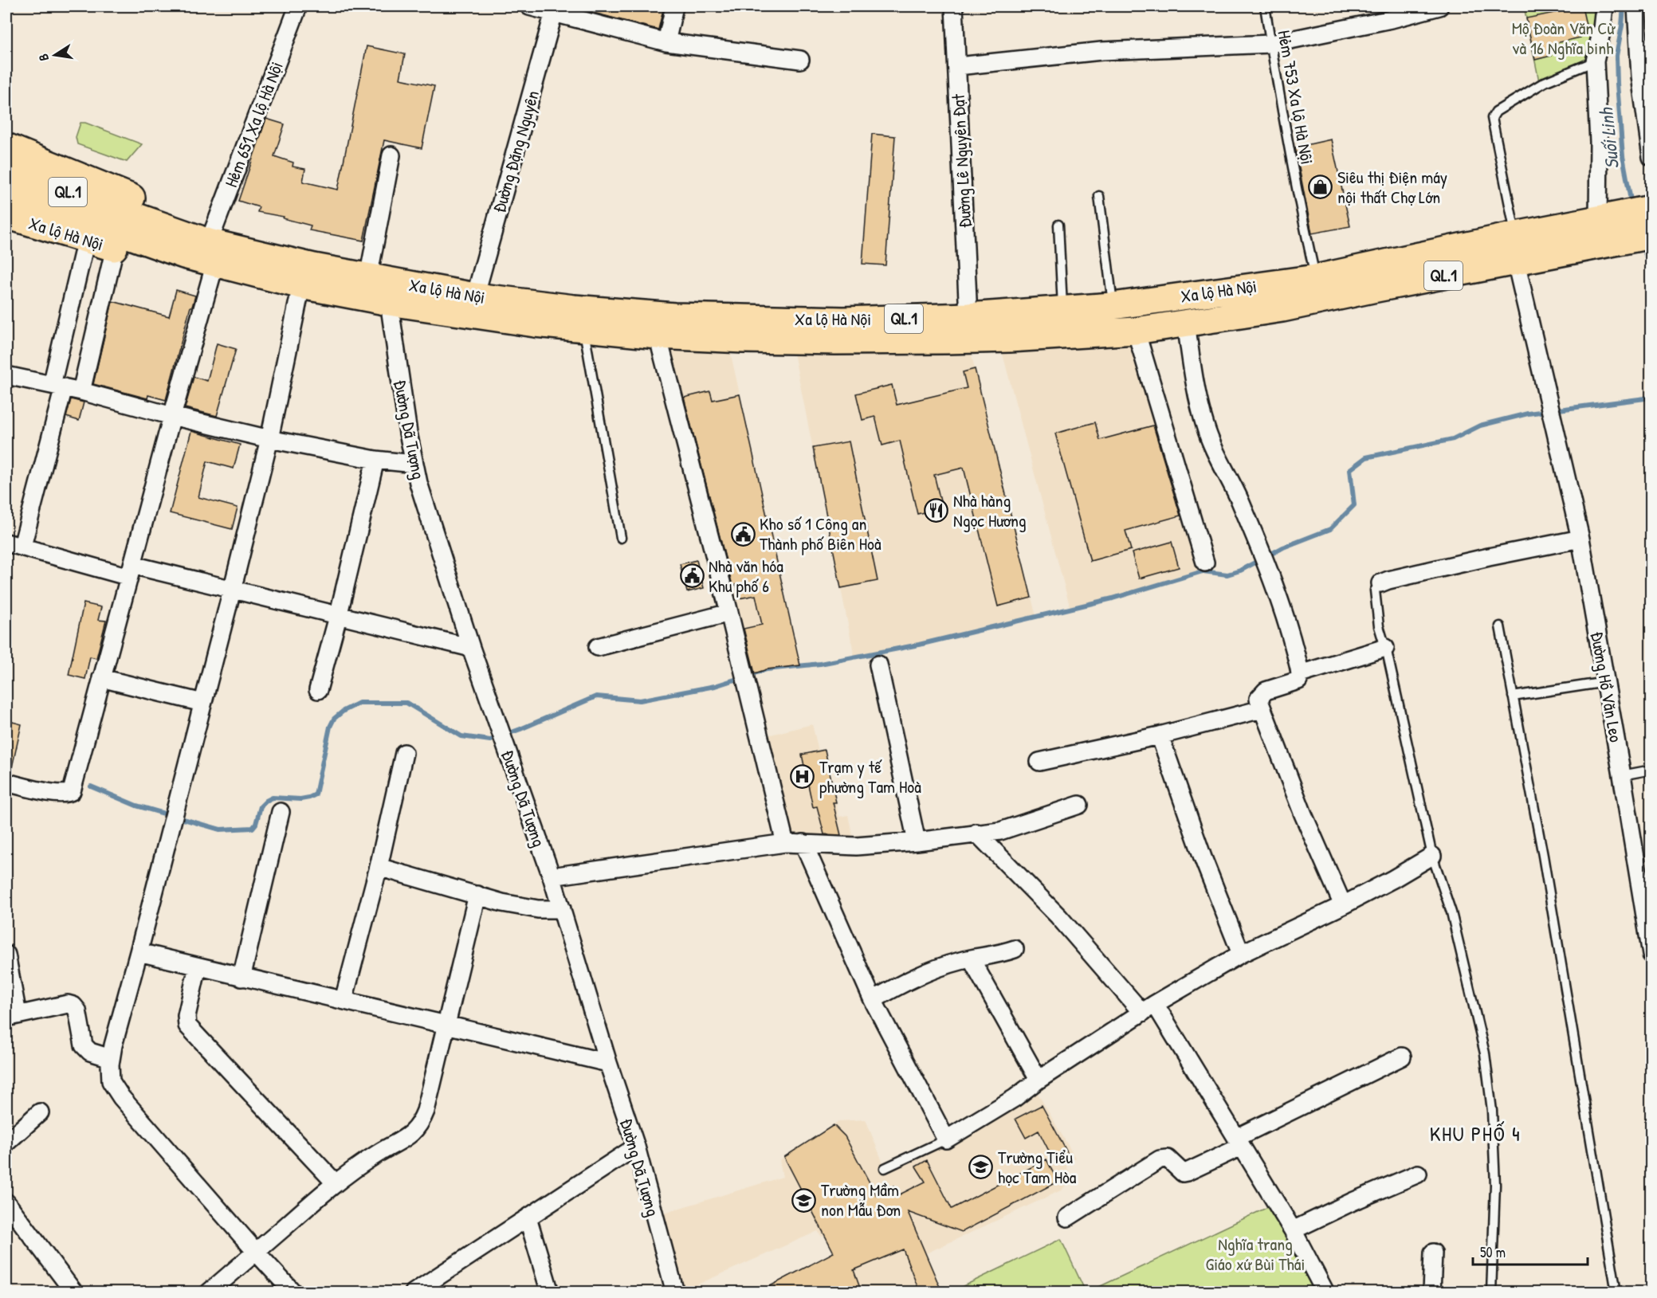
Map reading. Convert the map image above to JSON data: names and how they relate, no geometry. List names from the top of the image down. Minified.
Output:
{"streets":{"highway":["QL.1","Xa lộ Hà Nội"],"street":["Hẻm 651 Xa lộ Hà Nội","Đường Đặng Nguyên","Đường Lê Nguyên Đạt","Đường Dã Tượng","Đường Hồ Văn Leo"],"lane":["Hẻm 753 Xa lộ Hà Nội"]},"crossings":[["Hẻm 753 Xa lộ Hà Nội","Xa lộ Hà Nội"],["Hẻm 651 Xa lộ Hà Nội","QL.1"],["Hẻm 651 Xa lộ Hà Nội","Xa lộ Hà Nội"],["Đường Đặng Nguyên","Xa lộ Hà Nội"],["Đường Lê Nguyên Đạt","Xa lộ Hà Nội"],["QL.1","Xa lộ Hà Nội"],["Xa lộ Hà Nội","Đường Hồ Văn Leo"]],"districts":["KHU PHỐ 4"],"water":["Suối Linh"],"parks":["Mộ Đoàn Văn Cừ và 16 Nghĩa binh","Nghĩa trang Giáo xứ Bùi Thái"],"places":{"shop":["Siêu thị Điện máy nội thất Chợ Lớn"],"restaurant":["Nhà hàng Ngọc Hương"],"public building":["Kho số 1 Công an Thành phố Biên Hoà","Nhà văn hóa Khu phố 6"],"hospital":["Trạm y tế phường Tam Hoà"],"school or university":["Trường Tiểu học Tam Hòa","Trường Mầm non Mẫu Đơn"]},"scale_bar":"50 m","north":"left"}
